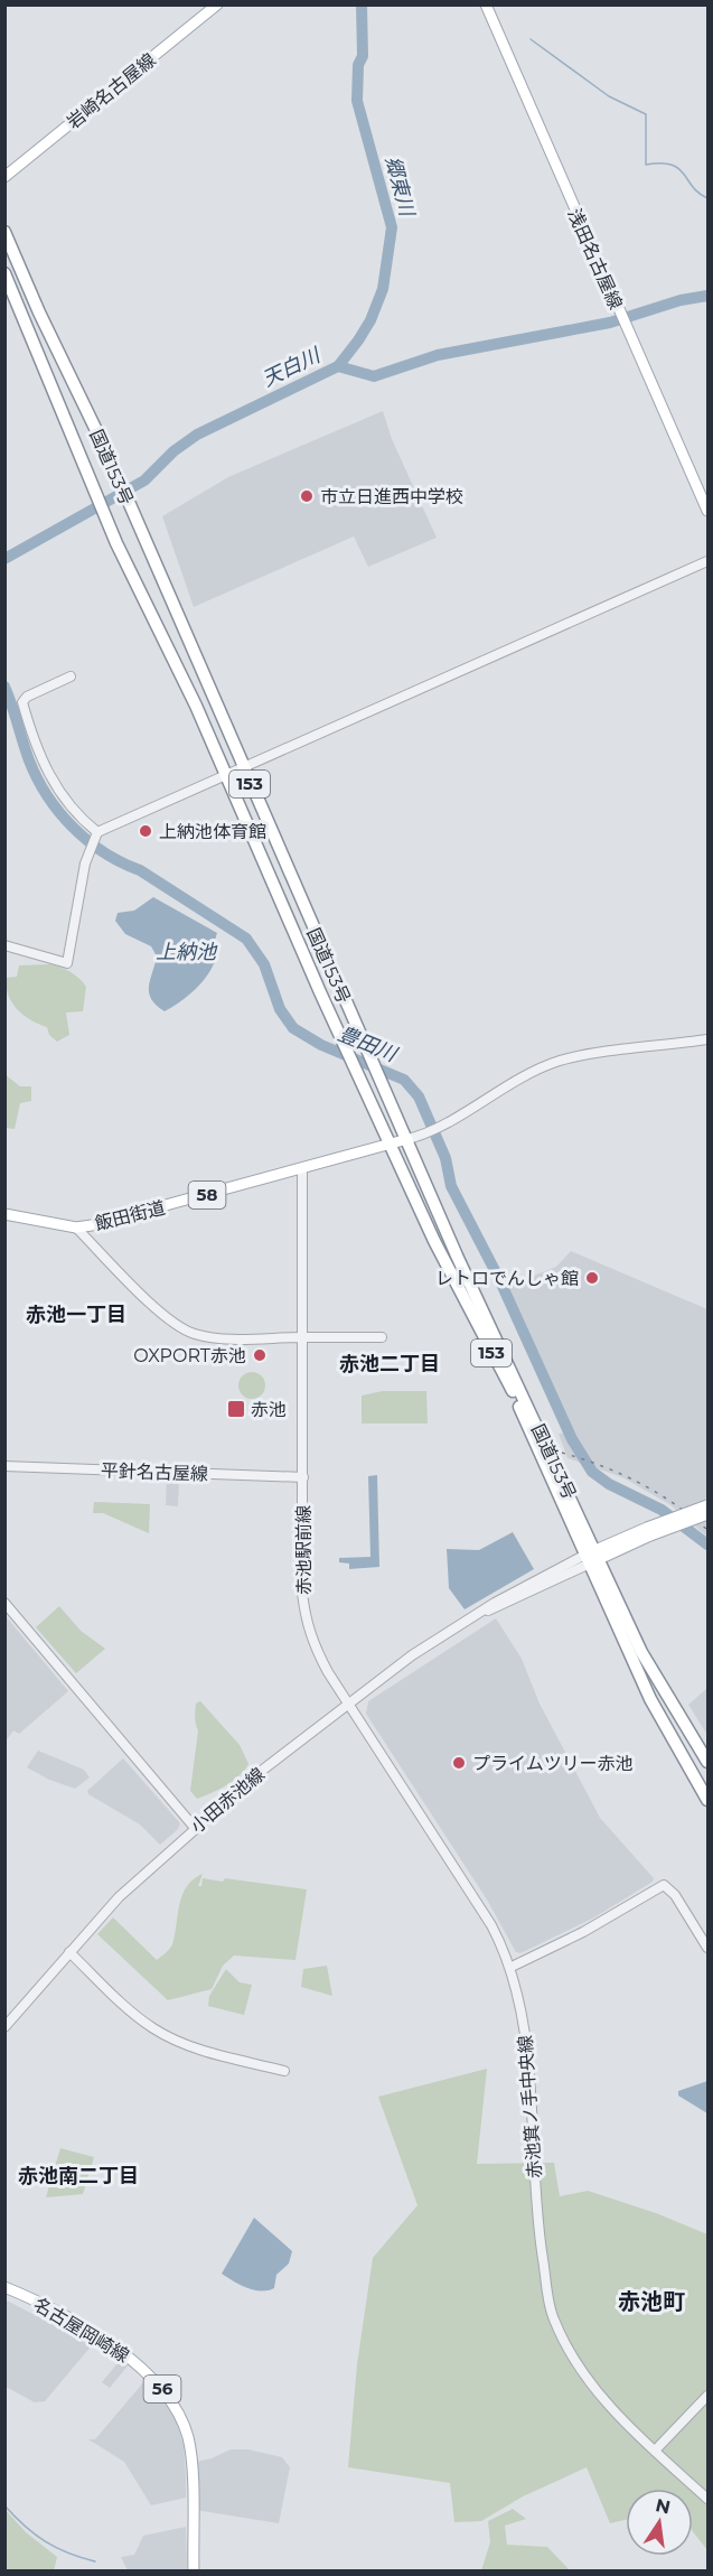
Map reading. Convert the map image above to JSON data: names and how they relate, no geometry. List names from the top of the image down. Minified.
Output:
{"streets":{"highway":["国道153号","153"],"main road":["岩崎名古屋線","浅田名古屋線","58","飯田街道","名古屋岡崎線","56"],"street":["平針名古屋線","赤池駅前線","小田赤池線","赤池箕ノ手中央線"]},"crossings":[["国道153号","飯田街道"],["国道153号","小田赤池線"],["飯田街道","赤池駅前線"],["平針名古屋線","赤池駅前線"],["赤池駅前線","小田赤池線"],["赤池駅前線","赤池箕ノ手中央線"],["小田赤池線","赤池箕ノ手中央線"]],"districts":["赤池一丁目","赤池二丁目","赤池南二丁目","赤池町"],"water":["郷東川","天白川","上納池","豊田川"],"places":{"other":["市立日進西中学校","上納池体育館","レトロでんしゃ館","OXPORT赤池","プライムツリー赤池"],"transit":["赤池"]},"north":"top"}
